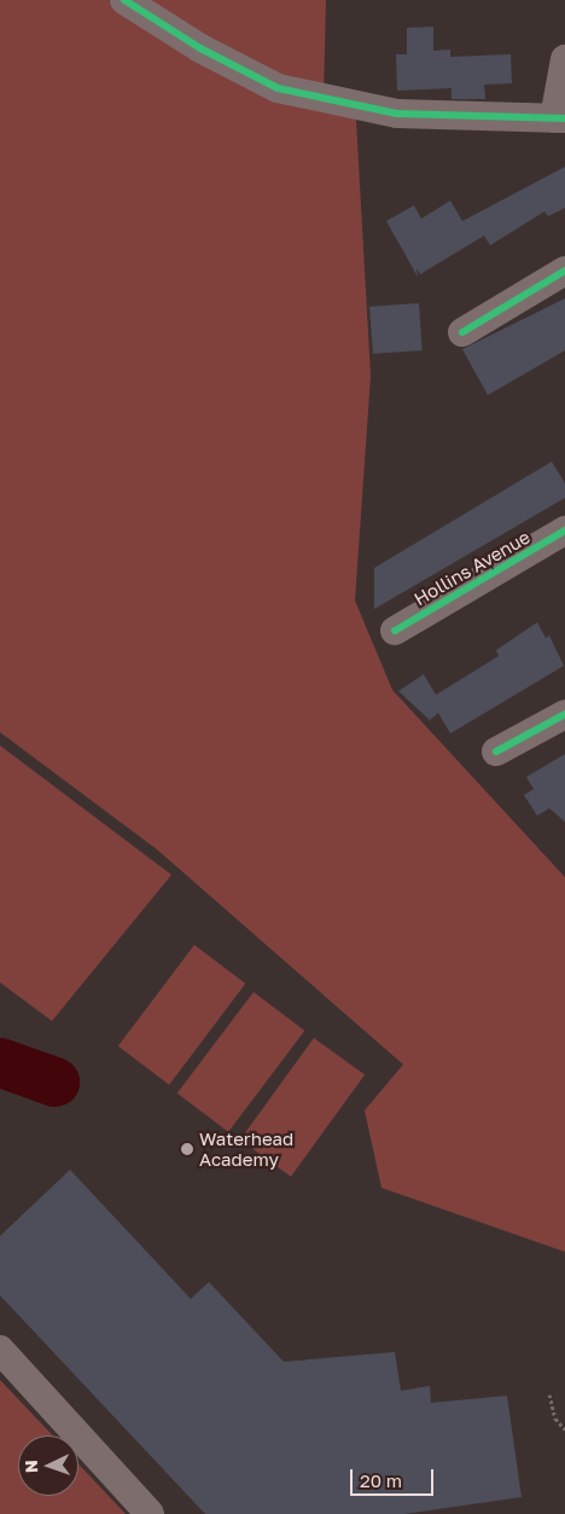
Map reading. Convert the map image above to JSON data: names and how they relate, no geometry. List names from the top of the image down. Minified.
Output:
{"streets":{"street":["Hollins Avenue"]},"places":["Waterhead Academy"],"scale_bar":"20 m","north":"left"}
